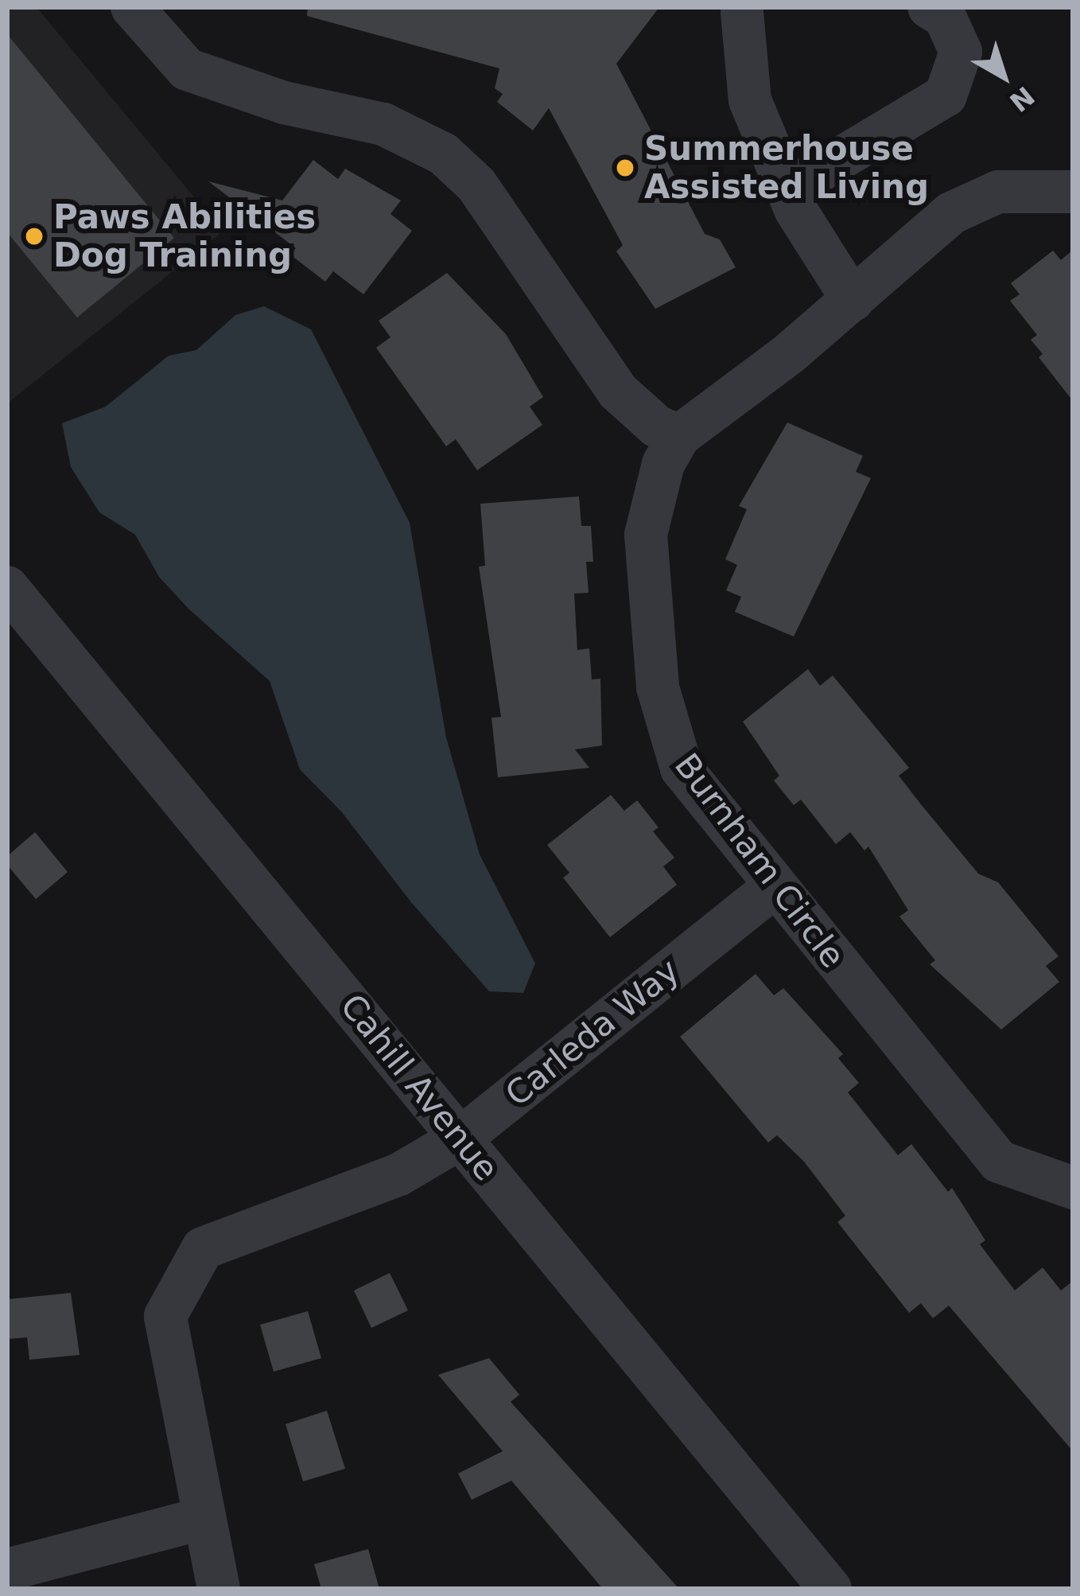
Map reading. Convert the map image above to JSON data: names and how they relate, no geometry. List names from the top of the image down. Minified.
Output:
{"streets":{"street":["Burnham Circle","Carleda Way","Cahill Avenue"]},"crossings":[["Burnham Circle","Carleda Way"],["Carleda Way","Cahill Avenue"]],"places":["Summerhouse Assisted Living","Paws Abilities Dog Training"],"north":"bottom right"}
